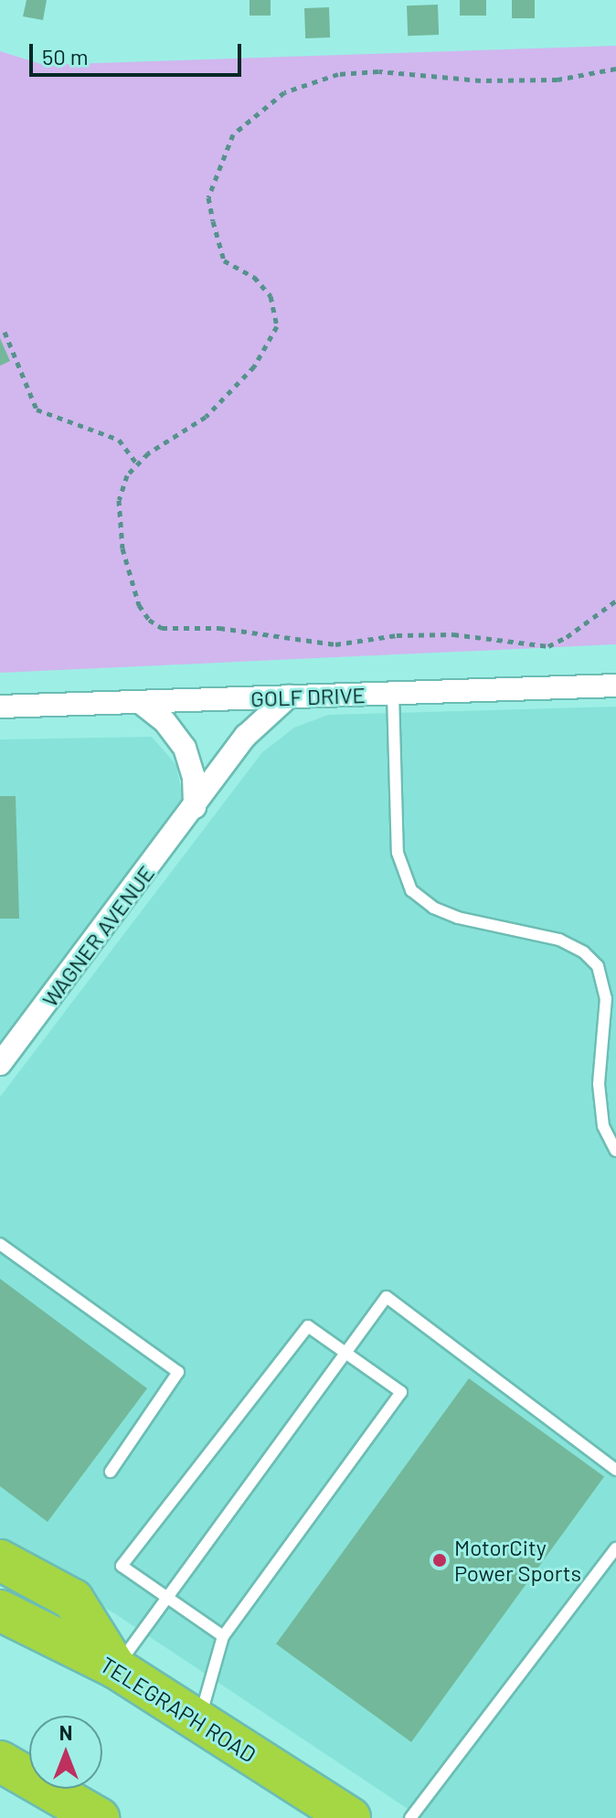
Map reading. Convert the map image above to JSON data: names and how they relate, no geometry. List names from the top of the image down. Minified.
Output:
{"streets":{"highway":["TELEGRAPH ROAD"],"street":["GOLF DRIVE","WAGNER AVENUE"]},"crossings":[["GOLF DRIVE","WAGNER AVENUE"]],"places":["MotorCity Power Sports"],"scale_bar":"50 m","north":"top"}
